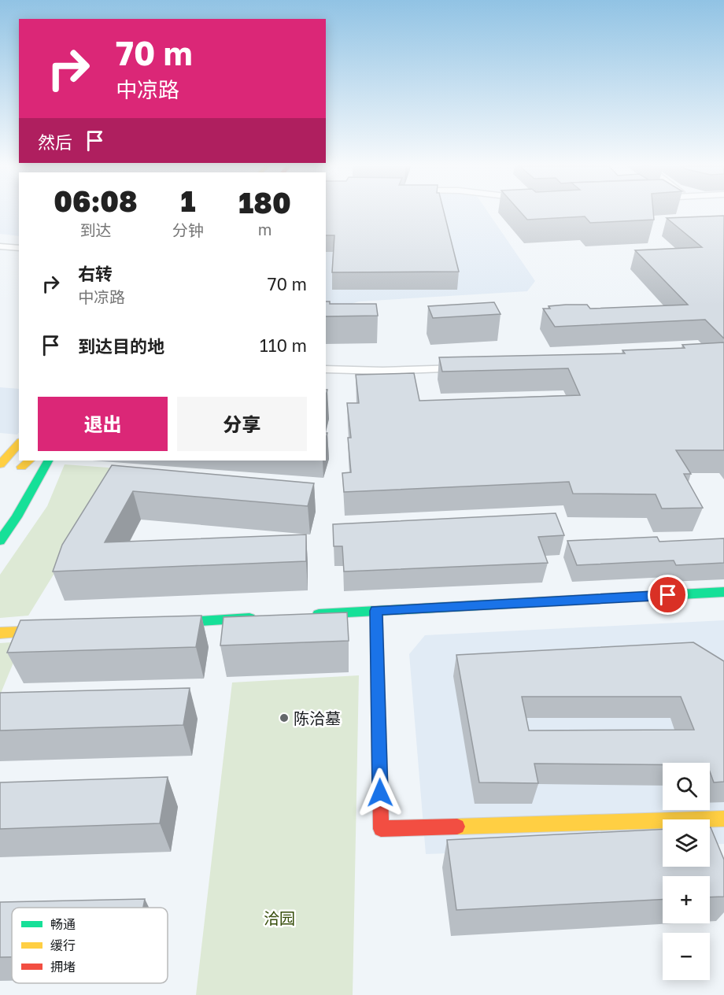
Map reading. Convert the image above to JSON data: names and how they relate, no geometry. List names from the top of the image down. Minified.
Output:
{"parks":["洽园"],"places":["陈洽墓"],"legend":["畅通","缓行","拥堵"],"page":{"turn":["70 m","中凉路"],"then":"然后","eta":["06:08","到达","1","分钟","180","m"],"list":[{"name":"右转","note":"中凉路","value":"70 m"},{"name":"到达目的地","value":"110 m"}],"buttons":["退出","分享"],"map_buttons":["+","−"]}}
